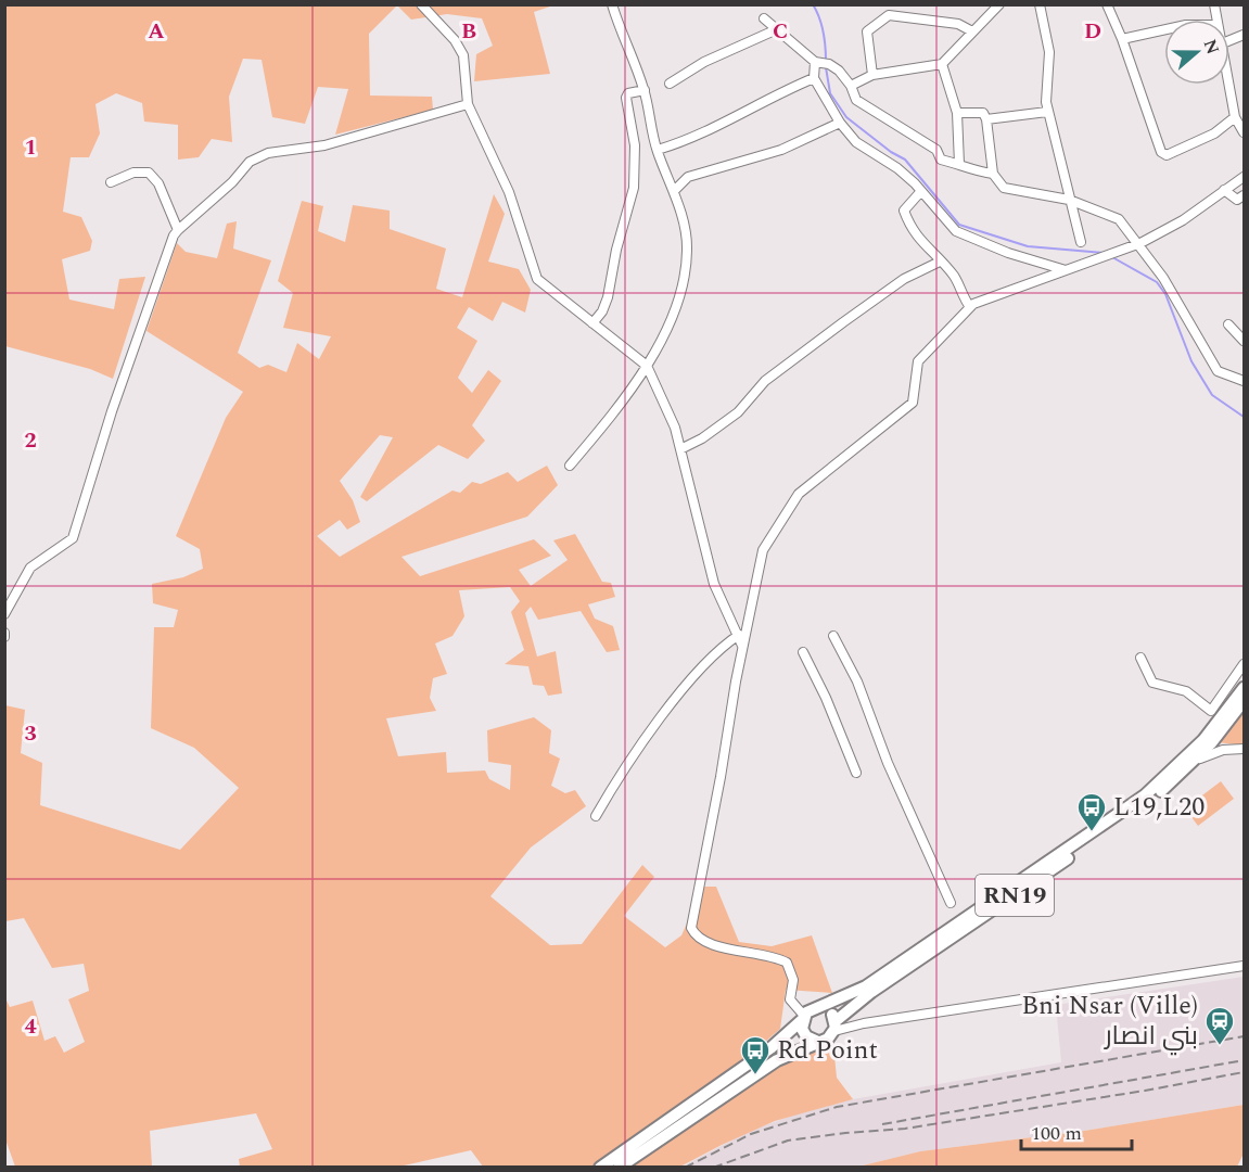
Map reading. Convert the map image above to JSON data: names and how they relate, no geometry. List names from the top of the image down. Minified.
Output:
{"streets":{"highway":["RN19"]},"places":{"bus stop":["L19,L20","Rd Point"],"station":["Bni Nsar (Ville) بني انصار"]},"scale_bar":"100 m","north":"right","grid":{"columns":["A","B","C","D"],"rows":["1","2","3","4"]}}
